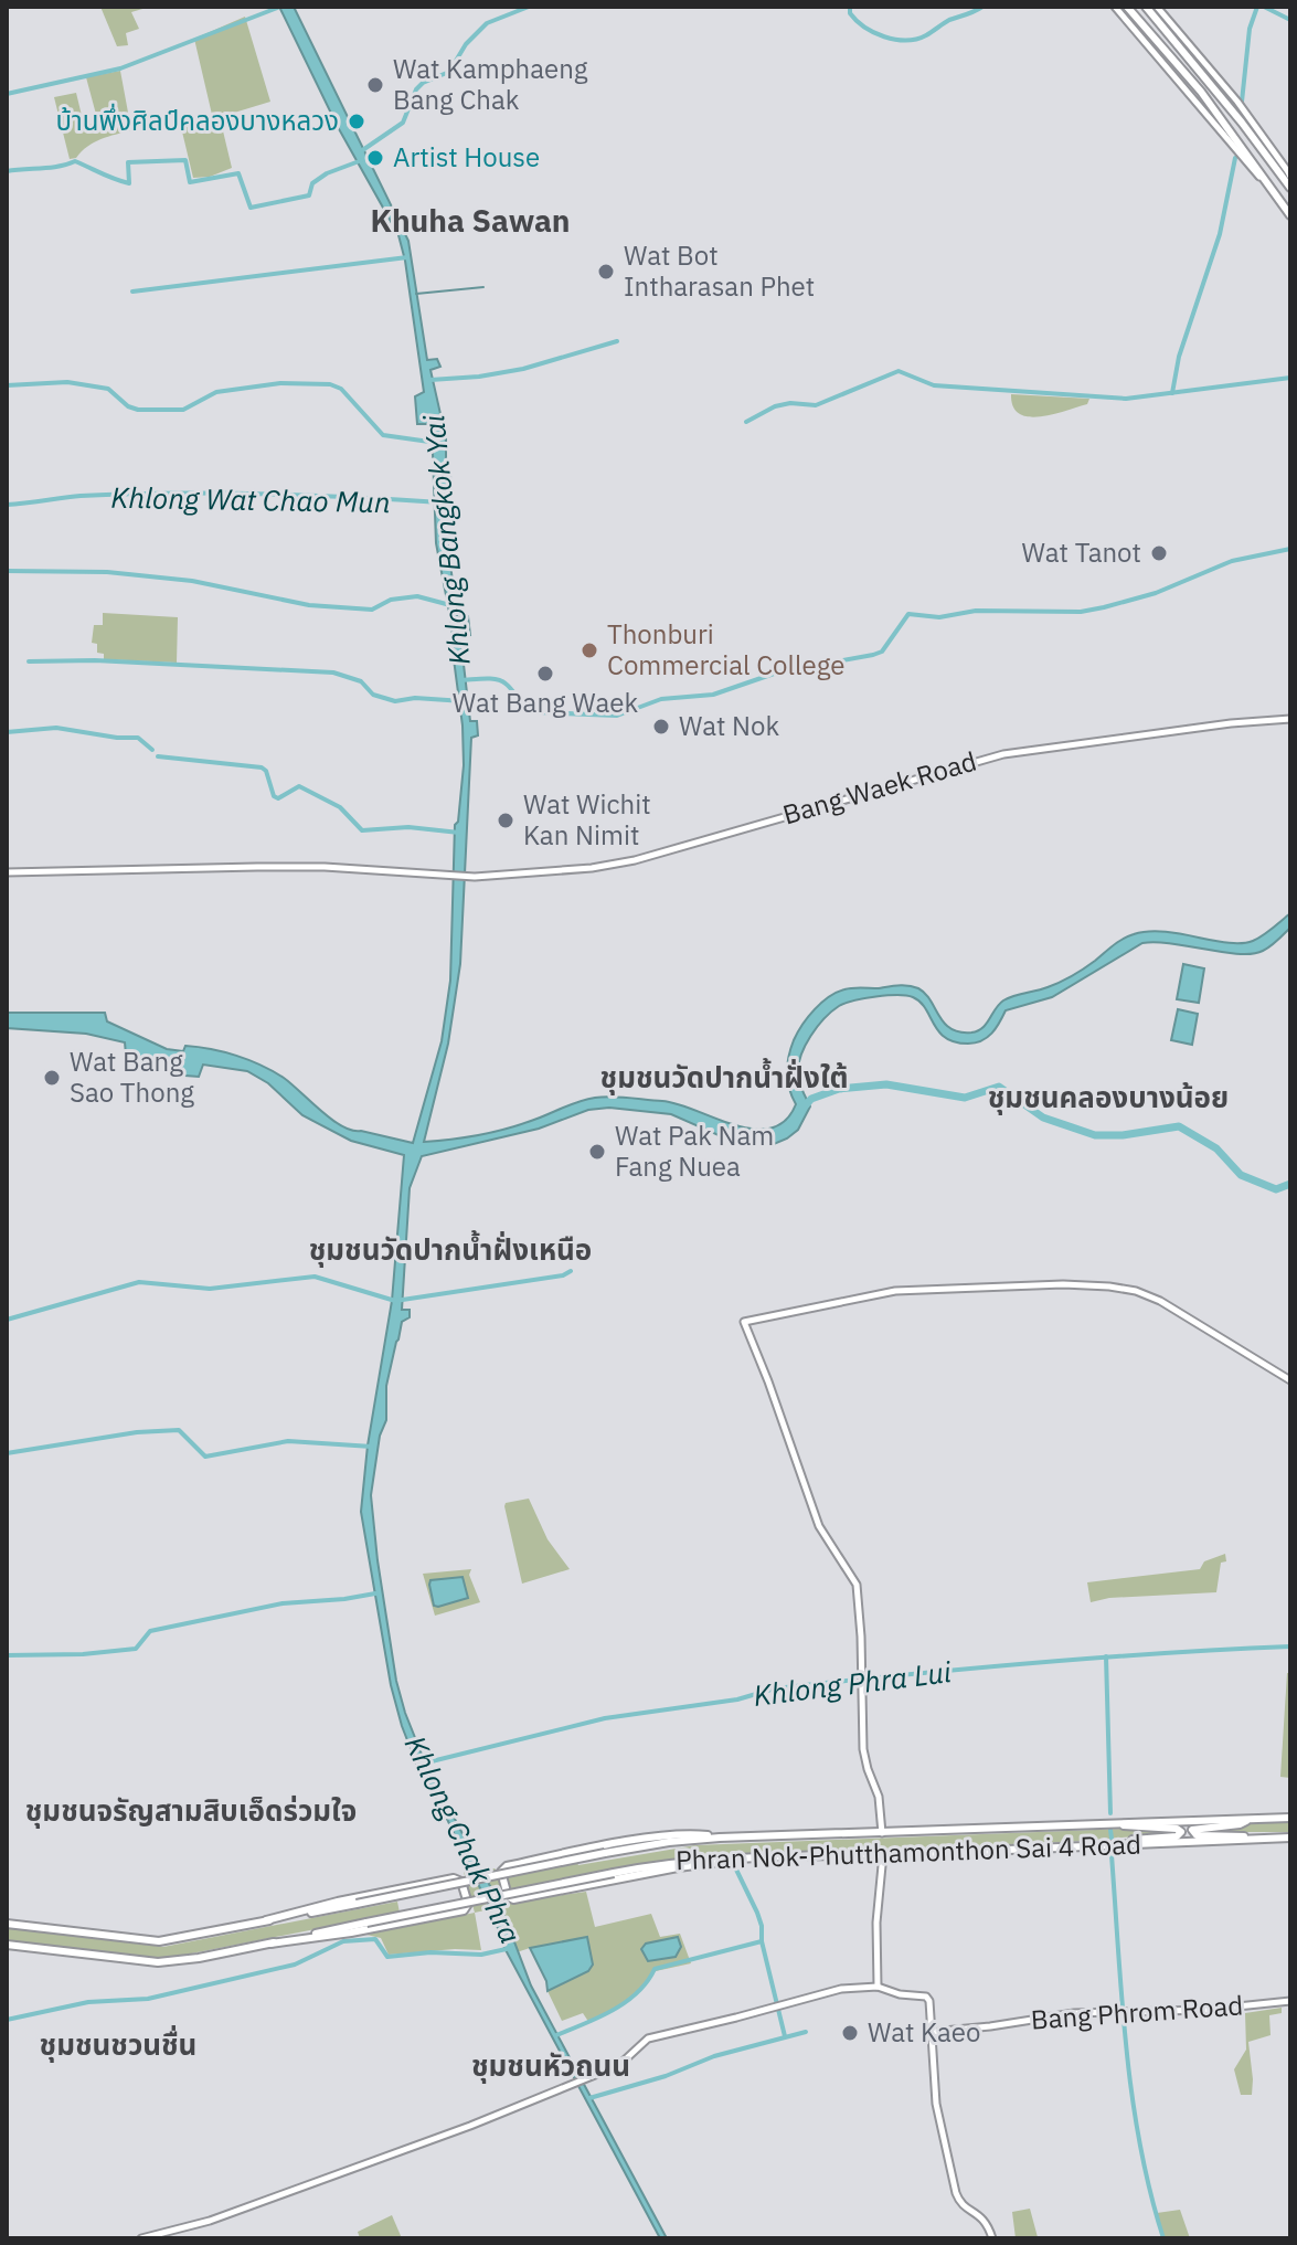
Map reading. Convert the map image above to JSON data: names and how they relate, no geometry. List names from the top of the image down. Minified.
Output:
{"streets":{"main road":["Phran Nok-Phutthamonthon Sai 4 Road"],"street":["Bang Waek Road","Bang Phrom Road"]},"districts":["Khuha Sawan","ชุมชนวัดปากน้ำฝั่งใต้","ชุมชนคลองบางน้อย","ชุมชนวัดปากน้ำฝั่งเหนือ","ชุมชนจรัญสามสิบเอ็ดร่วมใจ","ชุมชนชวนชื่น","ชุมชนหัวถนน"],"water":["Khlong Wat Chao Mun","Khlong Bangkok Yai","Khlong Phra Lui","Khlong Chak Phra"],"places":["Wat Kamphaeng Bang Chak","บ้านพึ่งศิลป์คลองบางหลวง","Artist House","Wat Bot Intharasan Phet","Wat Tanot","Thonburi Commercial College","Wat Bang Waek","Wat Nok","Wat Wichit Kan Nimit","Wat Bang Sao Thong","Wat Pak Nam Fang Nuea","Wat Kaeo"]}
